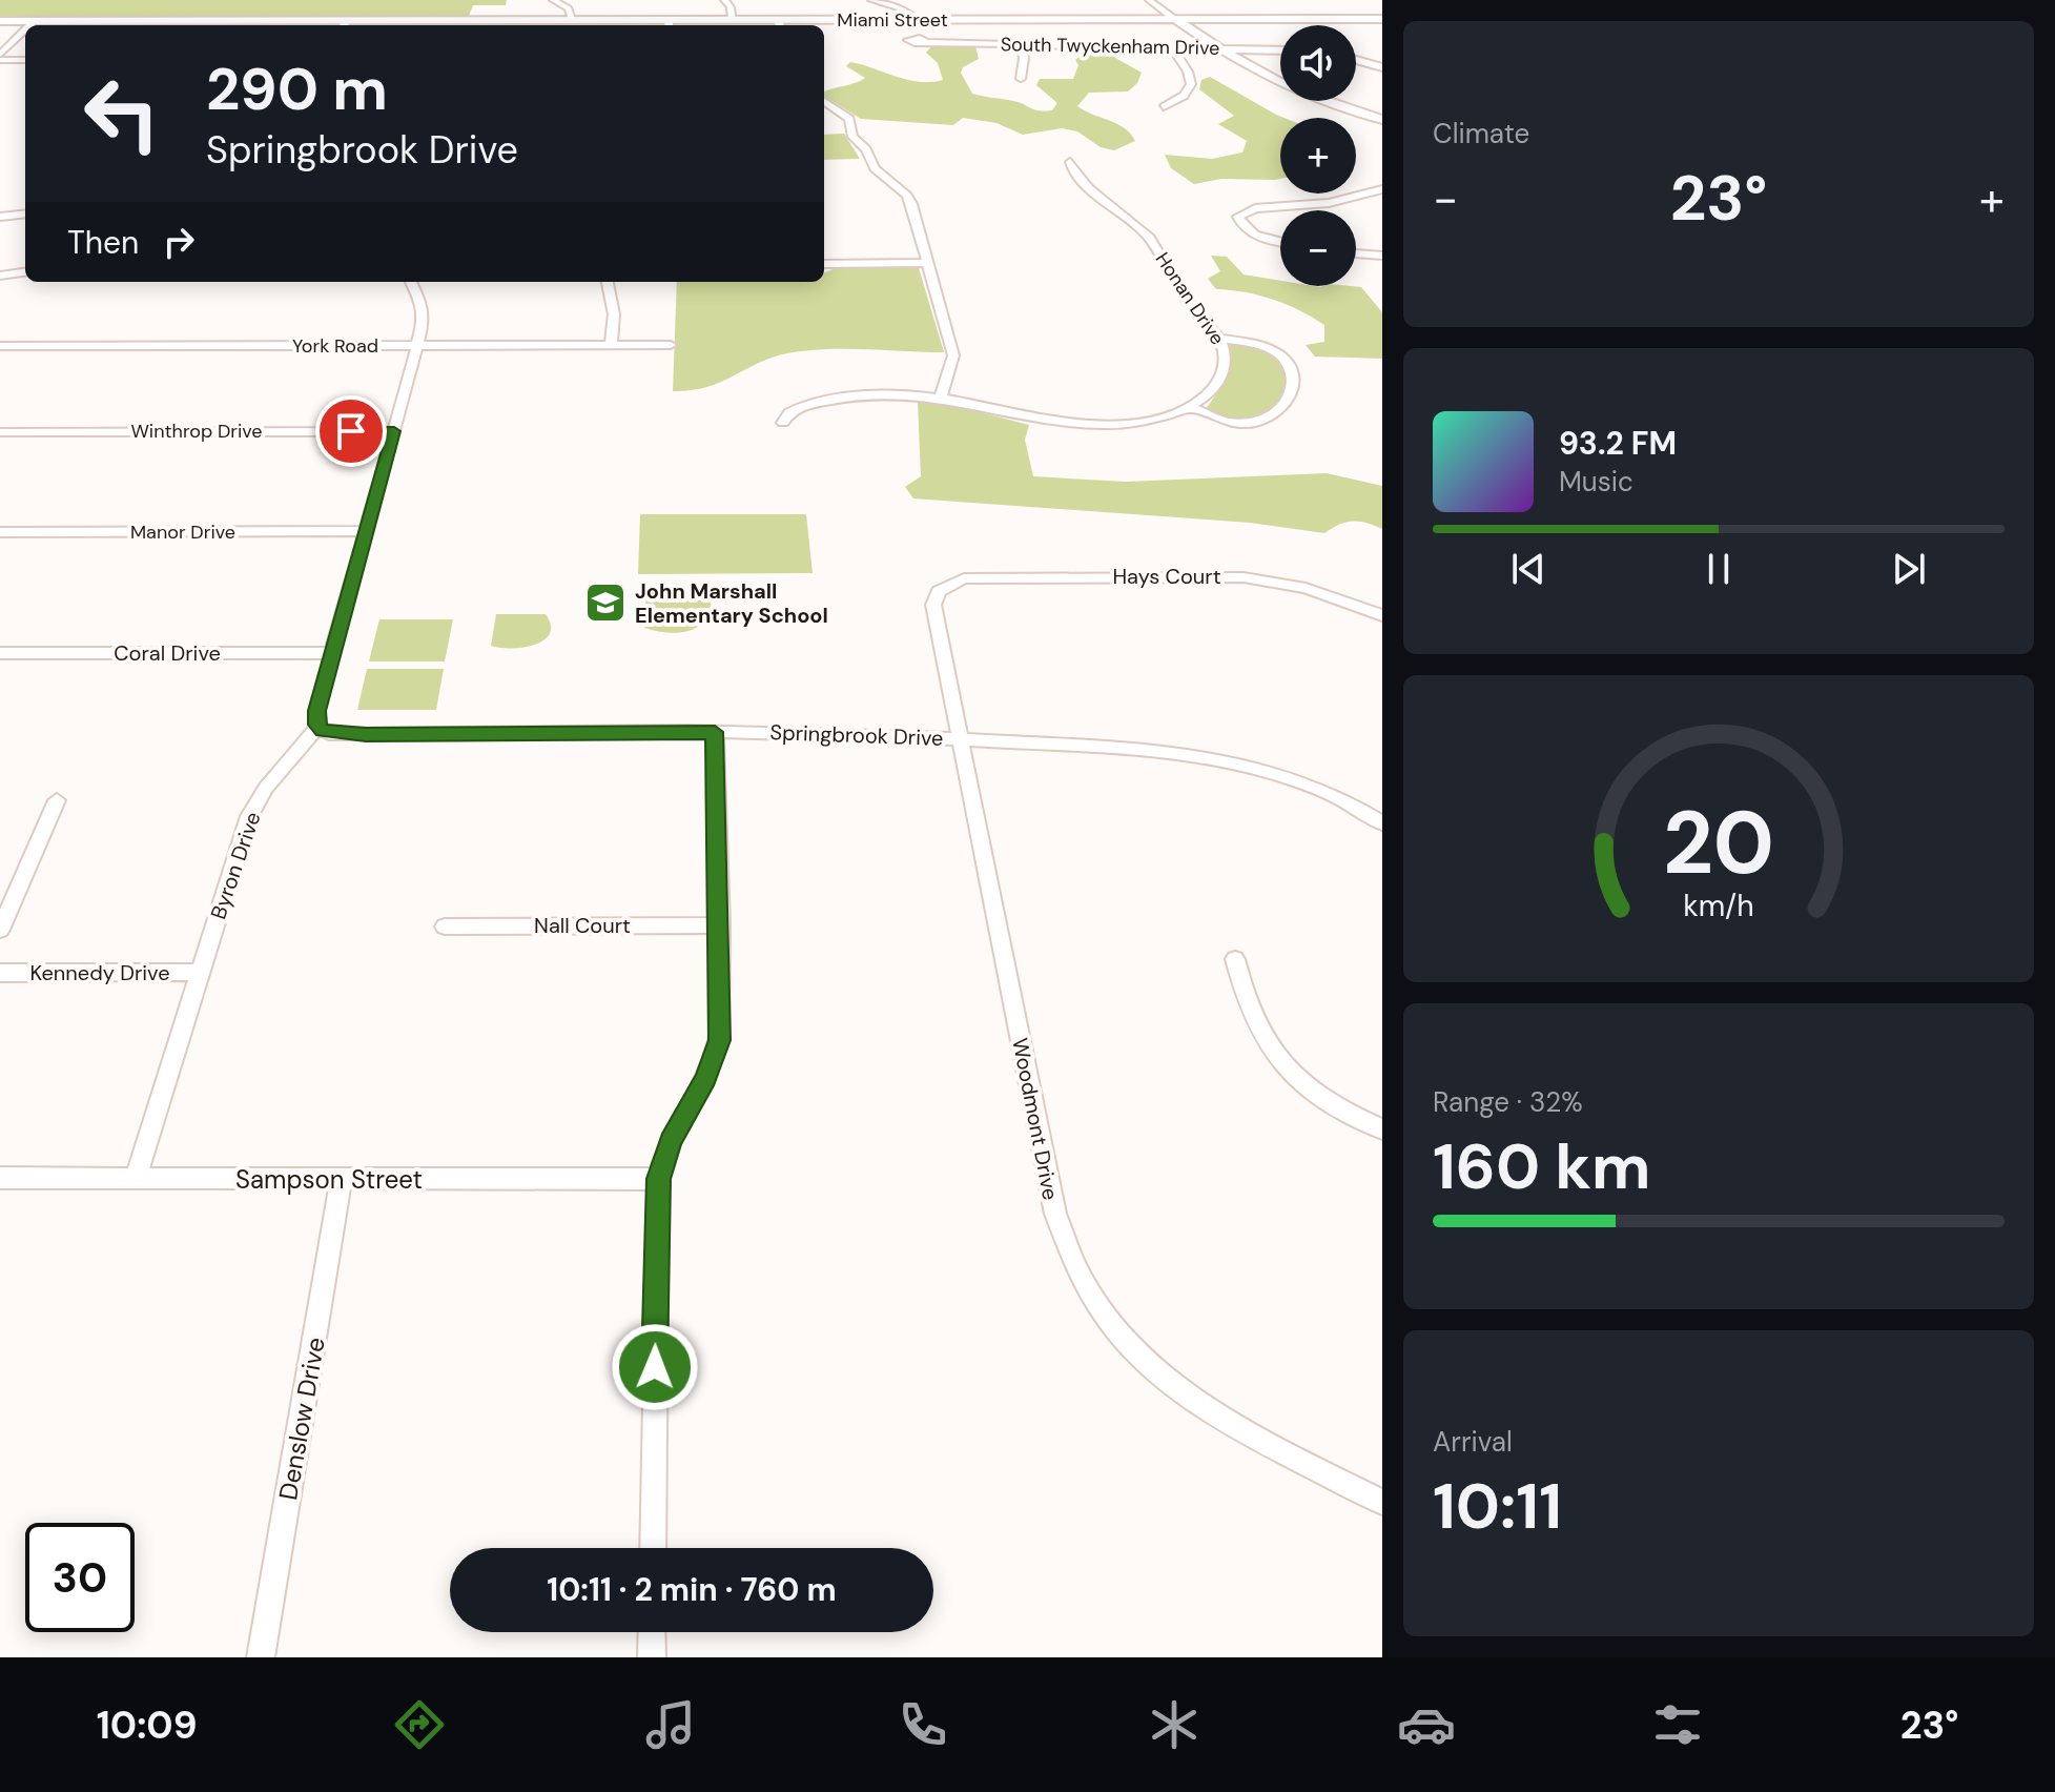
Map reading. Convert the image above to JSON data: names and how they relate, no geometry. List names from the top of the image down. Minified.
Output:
{"streets":{"street":["Miami Street","South Twyckenham Drive","Honan Drive","York Road","Winthrop Drive","Manor Drive","Hays Court","Coral Drive","Springbrook Drive","Byron Drive","Nall Court","Kennedy Drive","Woodmont Drive","Sampson Street","Denslow Drive"]},"crossings":[["Hays Court","Woodmont Drive"],["Springbrook Drive","Byron Drive"],["Springbrook Drive","Woodmont Drive"],["Byron Drive","Kennedy Drive"],["Byron Drive","Sampson Street"],["Sampson Street","Denslow Drive"]],"places":{"school or university":["John Marshall Elementary School"]},"page":{"tile":["Climate",["Range · 32%","160 km"],["Arrival","10:11"]],"map_buttons":["+","−"],"turn":["290 m","Springbrook Drive"],"heat":["−","23°","+"],"then":"Then","song":["93.2 FM","Music"],"limit":"30","trip":"10:11 · 2 min · 760 m","tabs":["10:09","23°"],"gauge":["20","km/h"]}}
